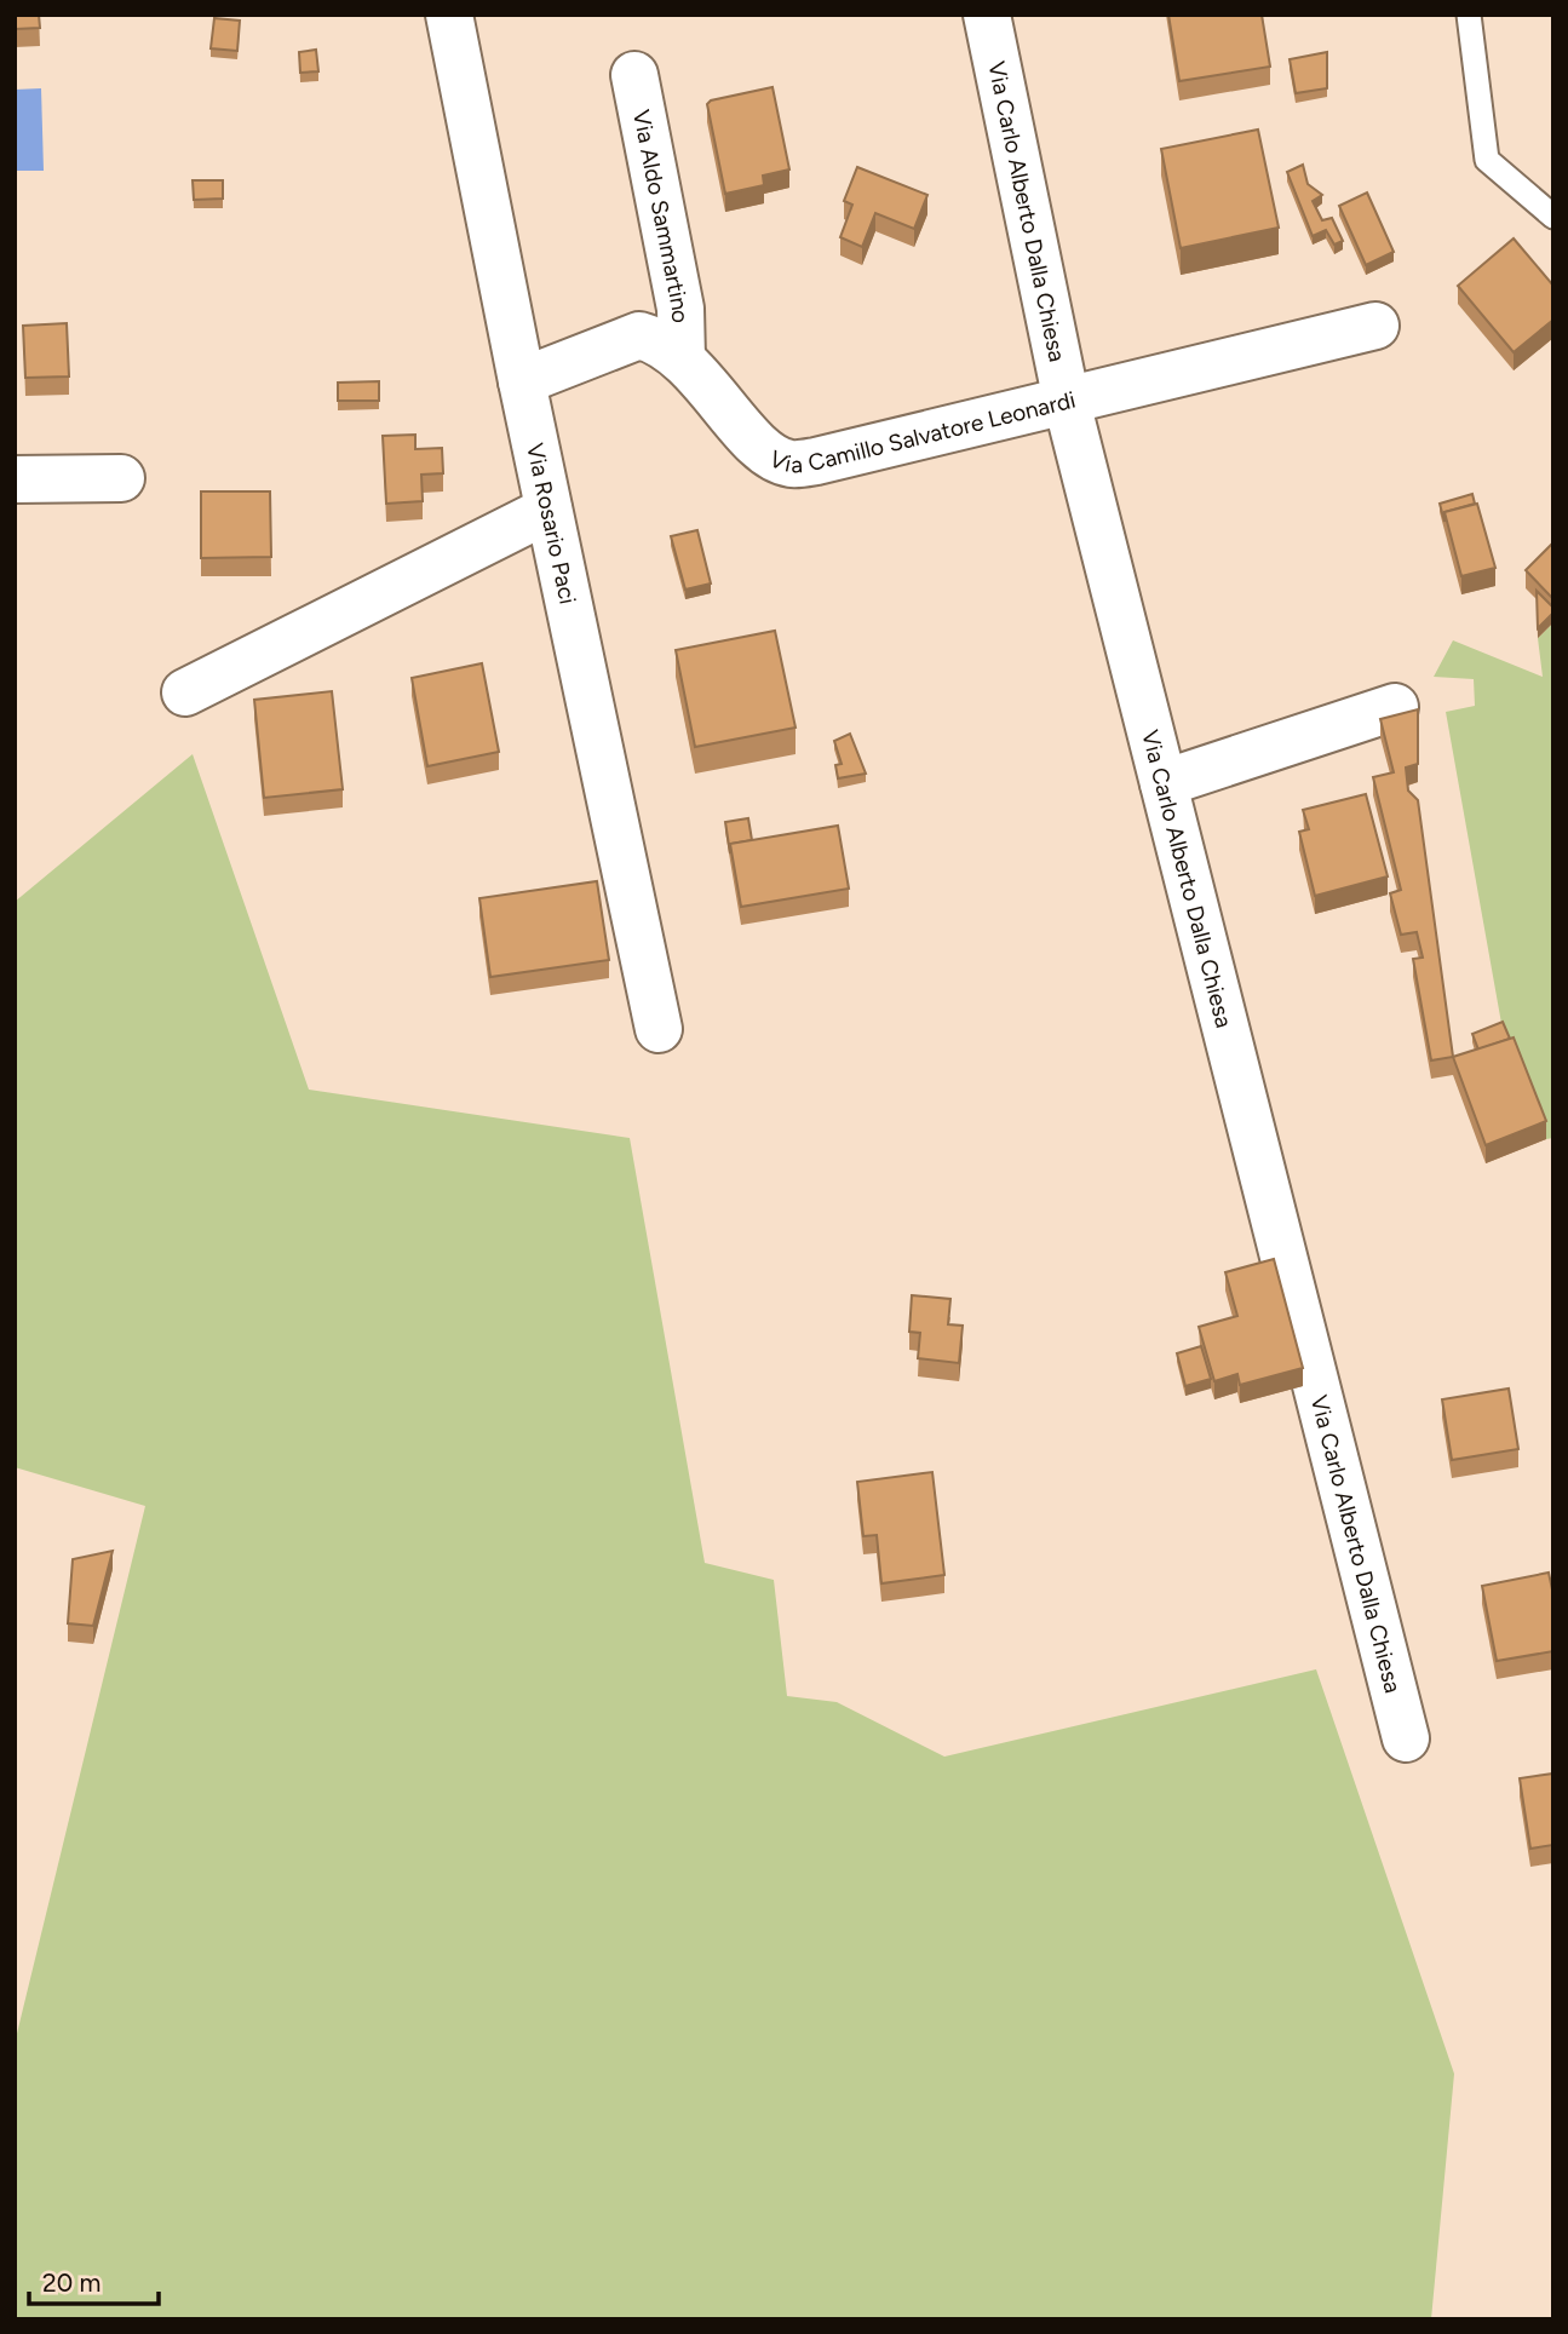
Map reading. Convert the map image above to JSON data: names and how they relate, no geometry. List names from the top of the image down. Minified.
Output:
{"streets":{"street":["Via Carlo Alberto Dalla Chiesa","Via Aldo Sammartino","Via Camillo Salvatore Leonardi","Via Rosario Paci"]},"crossings":[["Via Carlo Alberto Dalla Chiesa","Via Camillo Salvatore Leonardi"],["Via Aldo Sammartino","Via Camillo Salvatore Leonardi"],["Via Camillo Salvatore Leonardi","Via Rosario Paci"]],"scale_bar":"20 m"}
